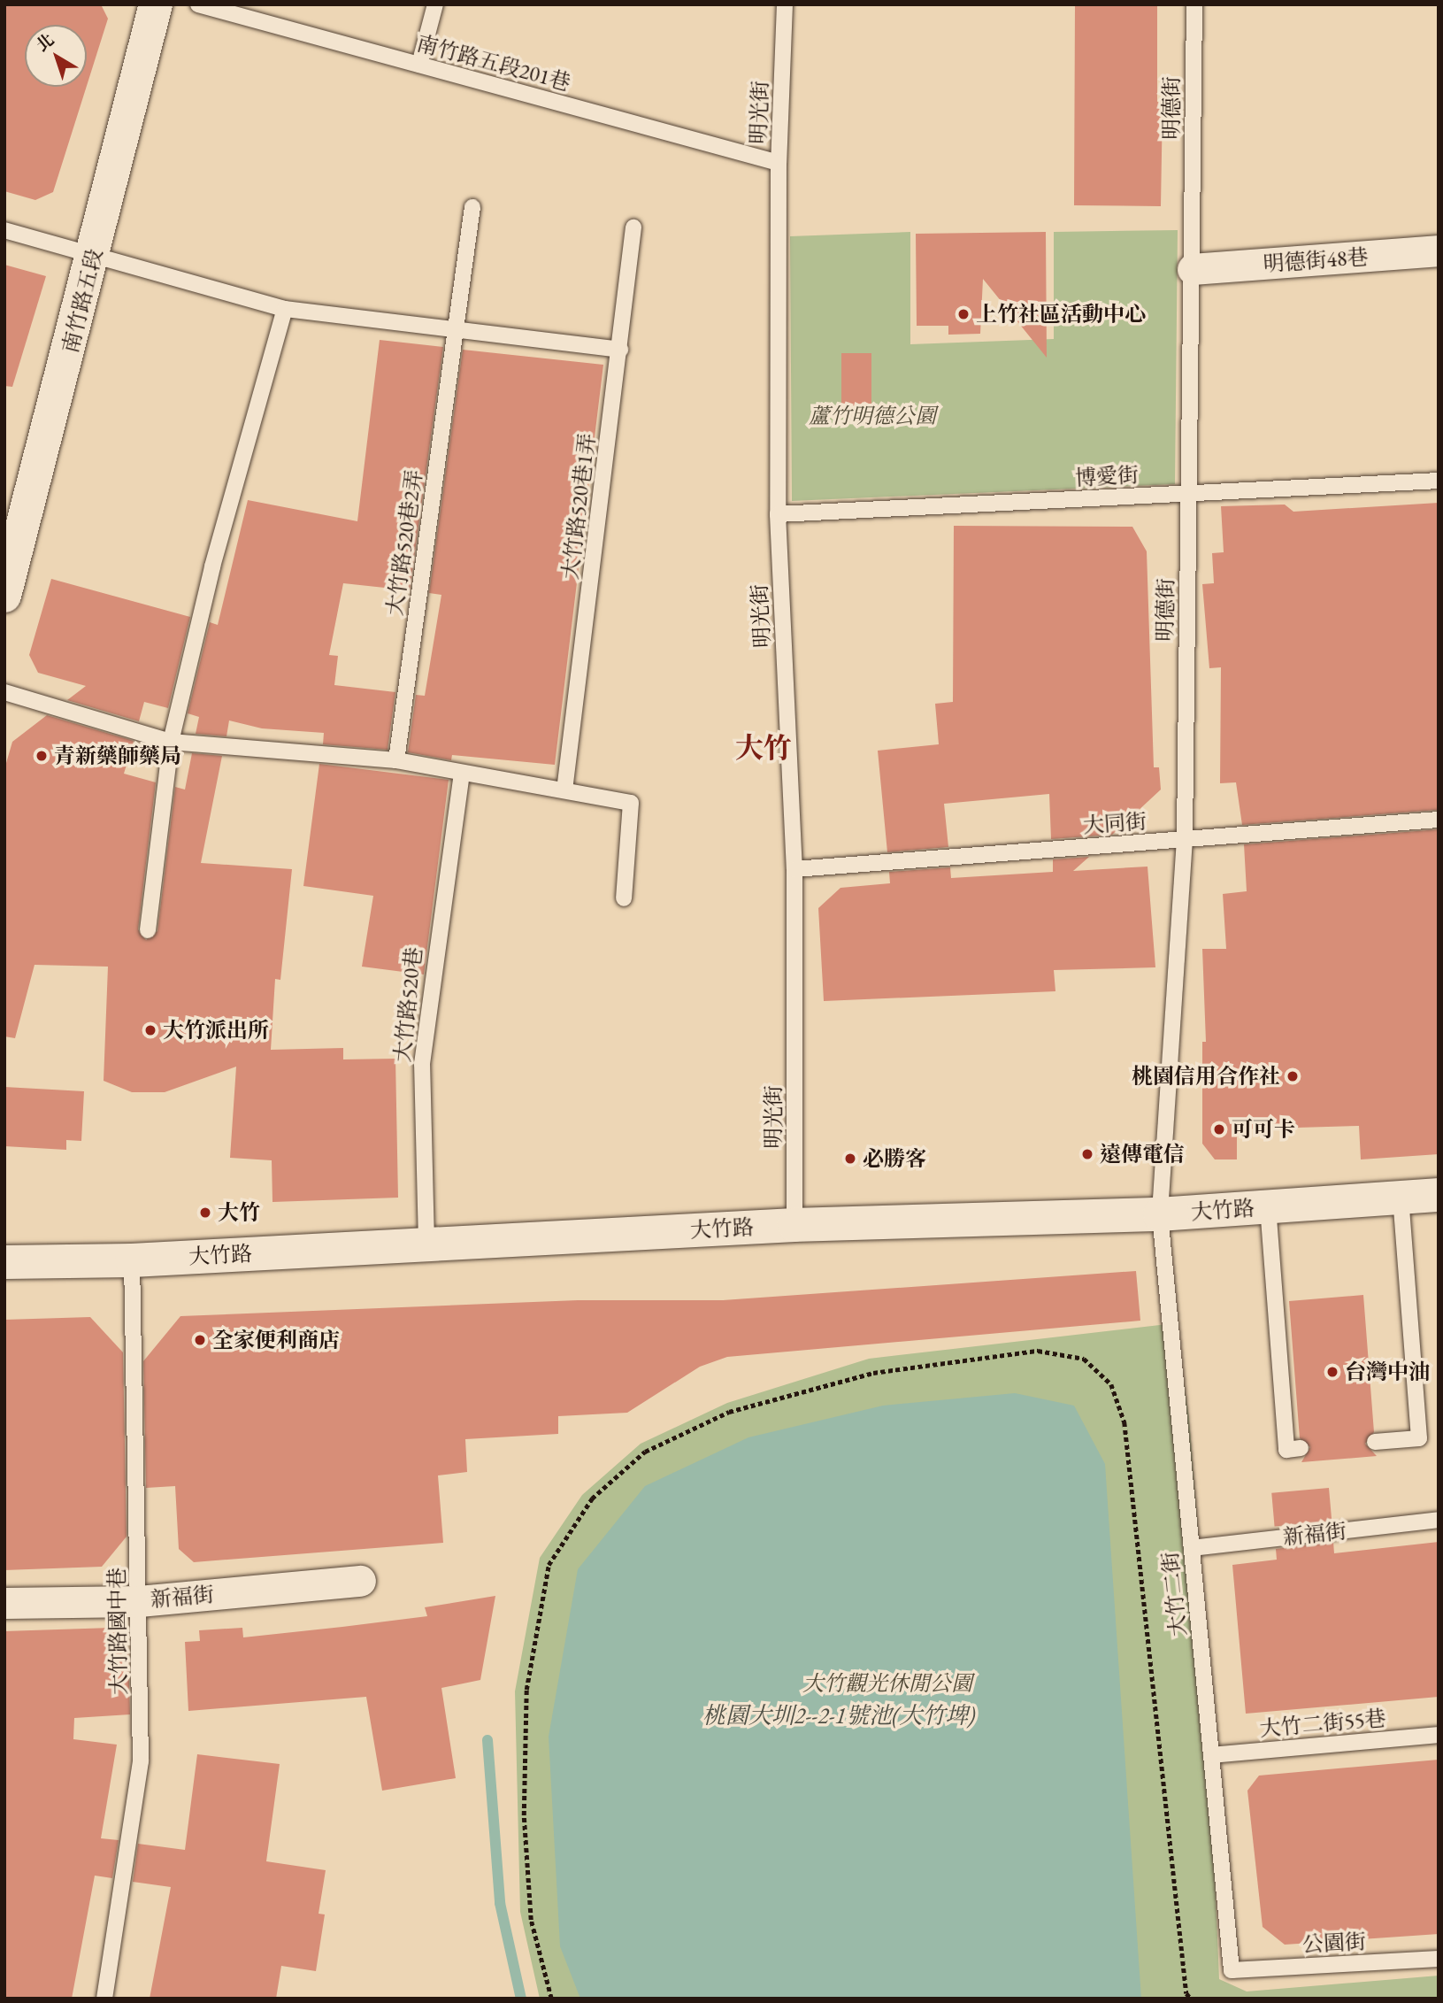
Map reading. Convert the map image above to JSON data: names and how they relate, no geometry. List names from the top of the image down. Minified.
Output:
{"streets":{"main road":["南竹路五段","大竹路"],"street":["明德街48巷","新福街"],"lane":["南竹路五段201巷","明德街","明光街","博愛街","大竹路520巷1弄","大竹路520巷2弄","大同街","大竹路520巷","大竹二街","大竹路國中巷","大竹二街55巷","公園街"]},"crossings":[["南竹路五段201巷","明光街"],["明德街","明德街48巷"],["明德街","博愛街"],["明德街","大同街"],["明德街","大竹路"],["明德街","大竹二街"],["明光街","博愛街"],["明光街","大同街"],["明光街","大竹路"],["大竹路520巷","大竹路"],["大竹路","大竹二街"],["大竹路","大竹路國中巷"],["新福街","大竹二街"],["新福街","大竹路國中巷"],["大竹二街","大竹二街55巷"],["大竹二街","公園街"]],"districts":["大竹"],"water":["桃園大圳2--2-1號池(大竹埤)"],"parks":["蘆竹明德公園","大竹觀光休閒公園"],"places":["上竹社區活動中心","青新藥師藥局","大竹派出所","桃園信用合作社","可可卡","遠傳電信","必勝客","大竹","全家便利商店","台灣中油"],"north":"top left"}
